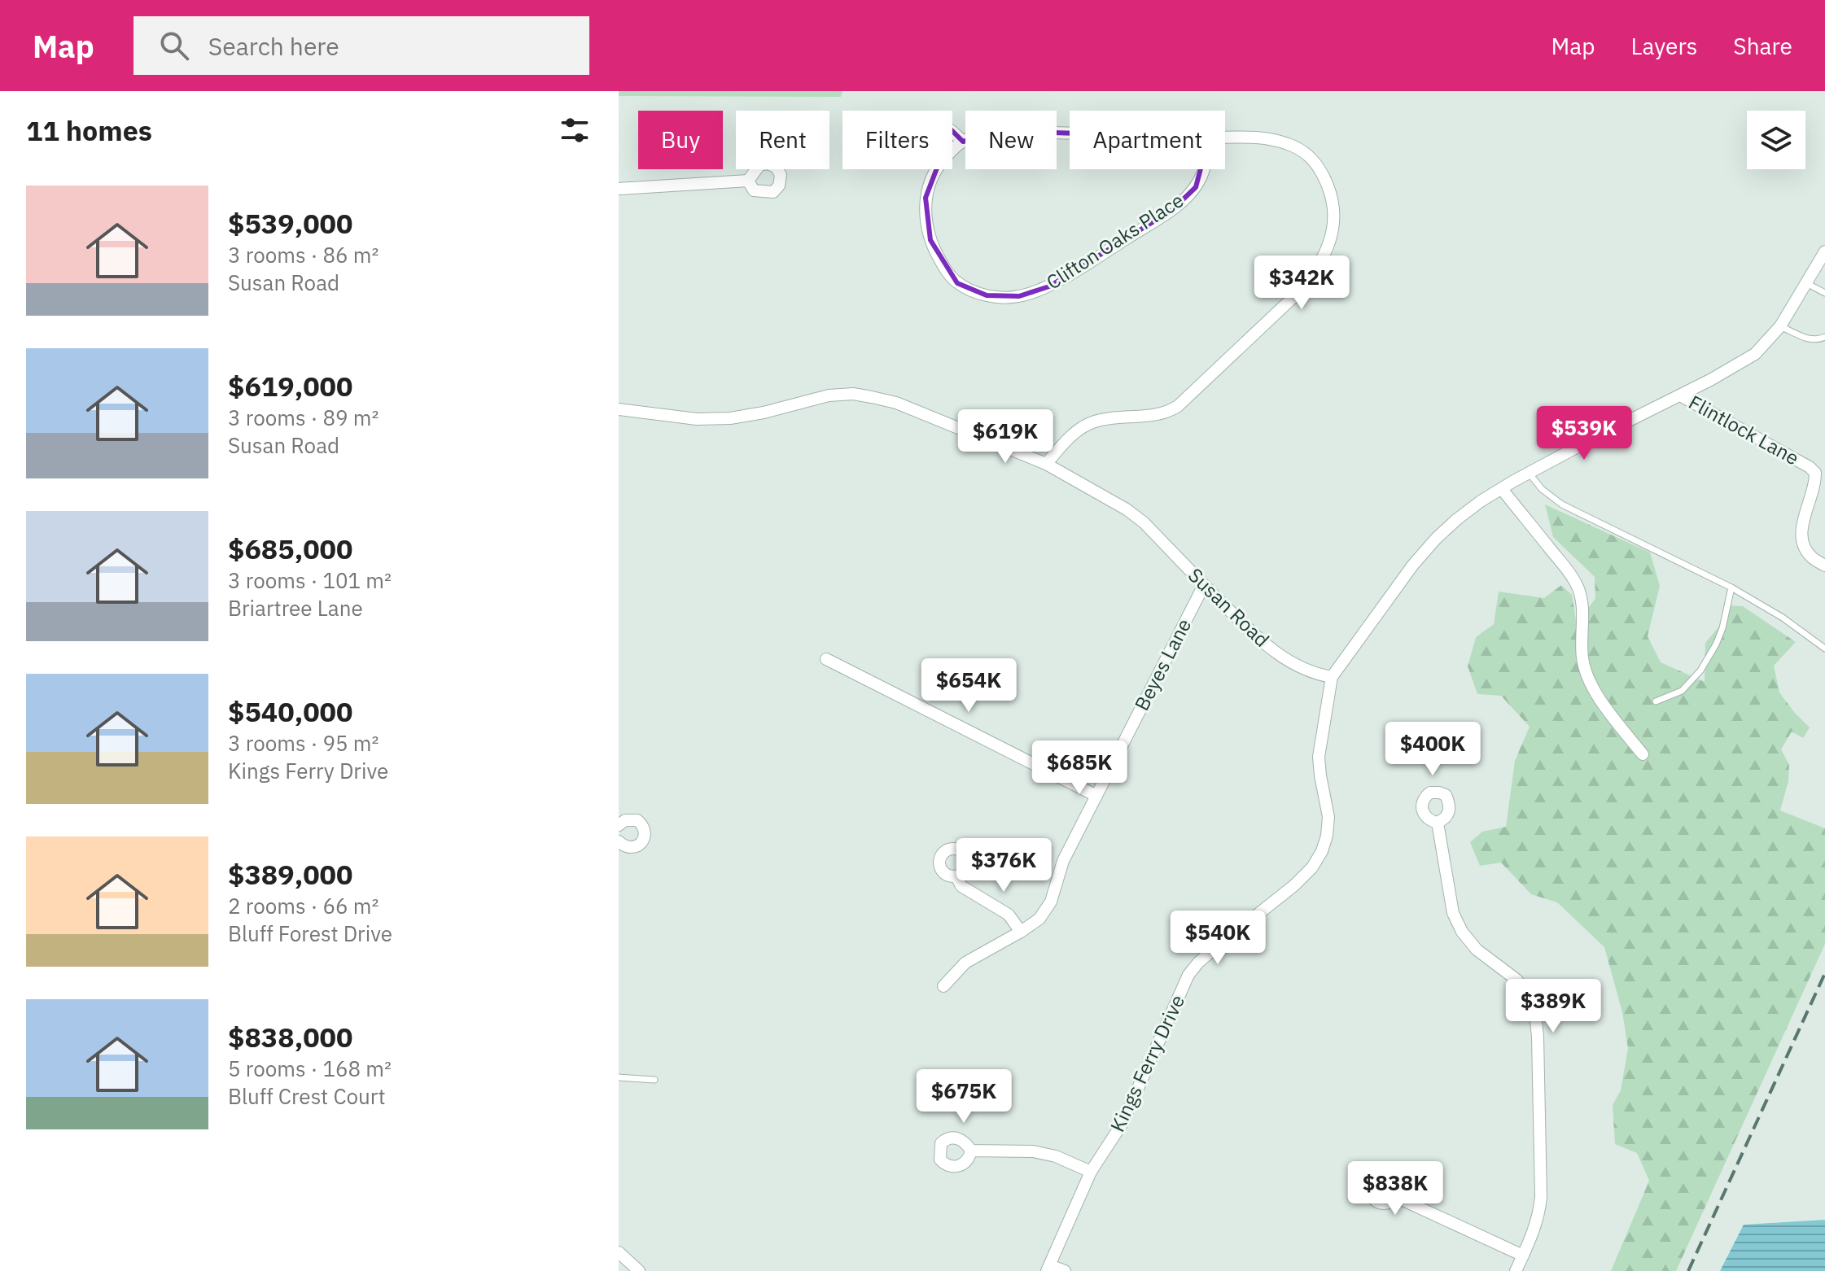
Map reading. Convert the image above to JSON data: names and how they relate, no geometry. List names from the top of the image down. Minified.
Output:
{"streets":{"street":["Clifton Oaks Place","Flintlock Lane","Susan Road","Beyes Lane","Kings Ferry Drive"]},"crossings":[["Clifton Oaks Place","Susan Road"],["Susan Road","Beyes Lane"],["Susan Road","Kings Ferry Drive"]],"page":{"header":"Map","search":"Search here","nav":["Map","Layers","Share"],"heading":"11 homes","chip":["Buy","Rent","Filters","New","Apartment"],"list":[{"name":"$539,000","note":"3 rooms · 86 m² · Susan Road"},{"name":"$619,000","note":"3 rooms · 89 m² · Susan Road"},{"name":"$685,000","note":"3 rooms · 101 m² · Briartree Lane"},{"name":"$540,000","note":"3 rooms · 95 m² · Kings Ferry Drive"},{"name":"$389,000","note":"2 rooms · 66 m² · Bluff Forest Drive"},{"name":"$838,000","note":"5 rooms · 168 m² · Bluff Crest Court"}],"price":["$342K","$539K","$619K","$654K","$400K","$685K","$376K","$540K","$389K","$675K","$838K"]}}
